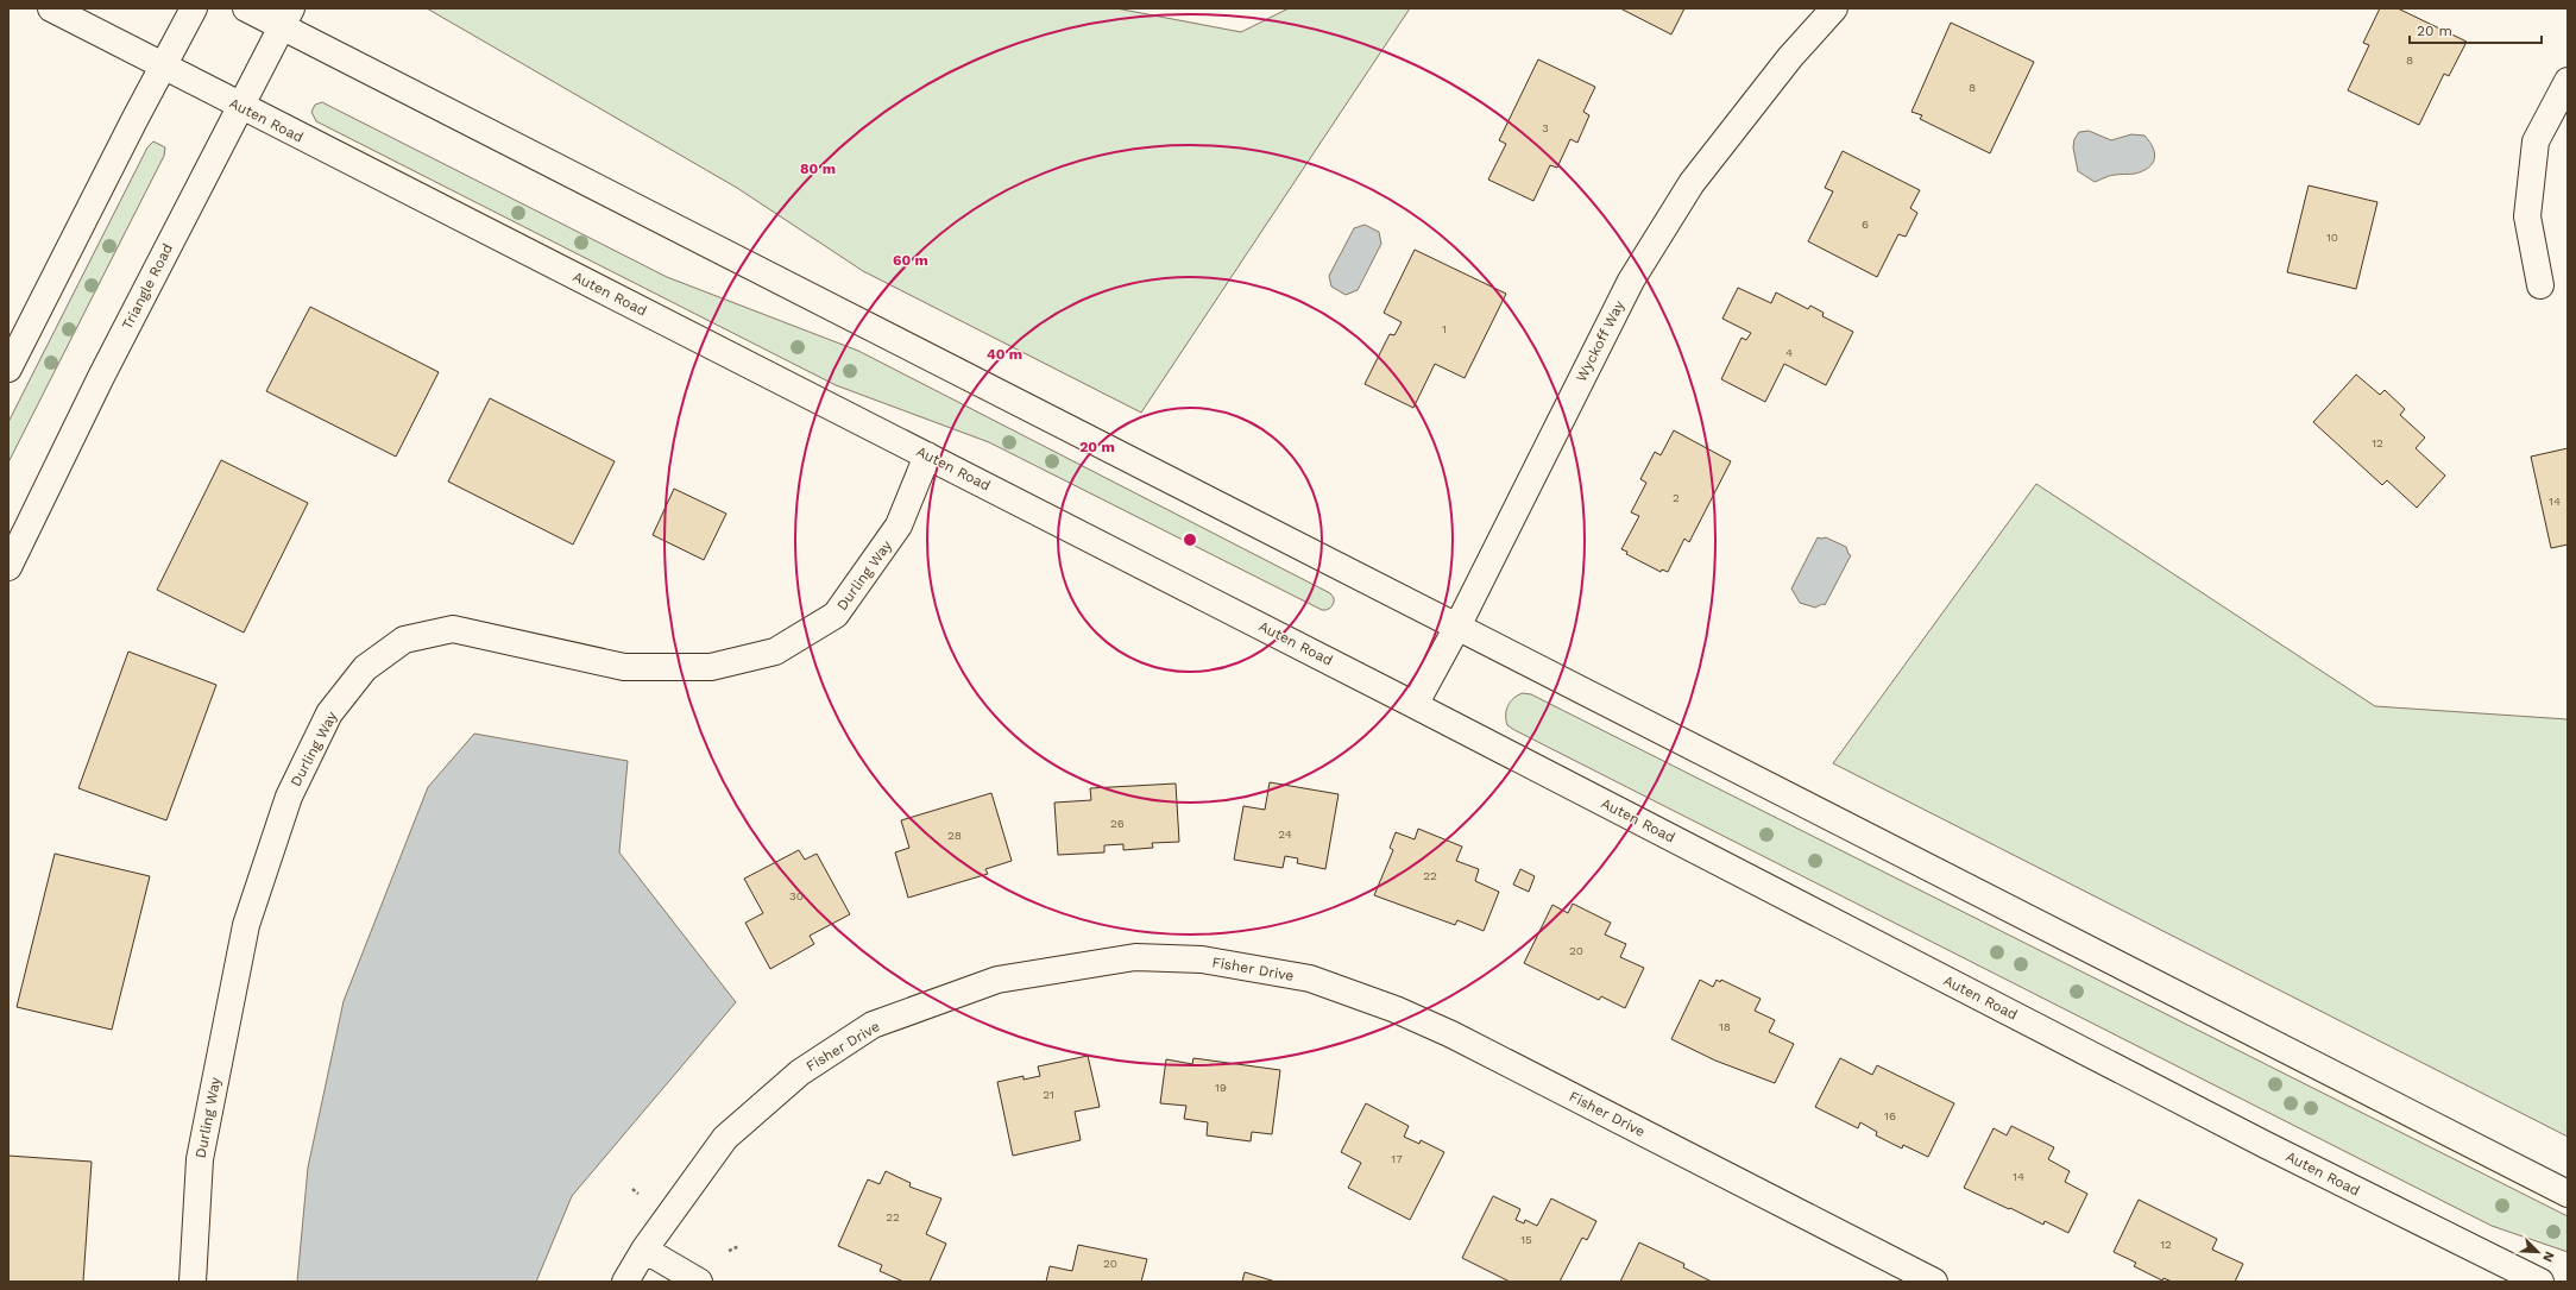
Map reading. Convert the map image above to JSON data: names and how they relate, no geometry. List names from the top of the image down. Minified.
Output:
{"streets":{"street":["Auten Road","Triangle Road","Wyckoff Way","Durling Way","Fisher Drive"]},"crossings":[["Auten Road","Triangle Road"],["Auten Road","Wyckoff Way"],["Auten Road","Durling Way"]],"house_numbers":["8","8","3","6","10","1","4","12","2","14","26","24","28","22","30","20","18","19","21","16","17","14","22","15","12","20"],"scale_bar":"20 m","north":"bottom right","rings":["80 m","60 m","40 m","20 m"]}
